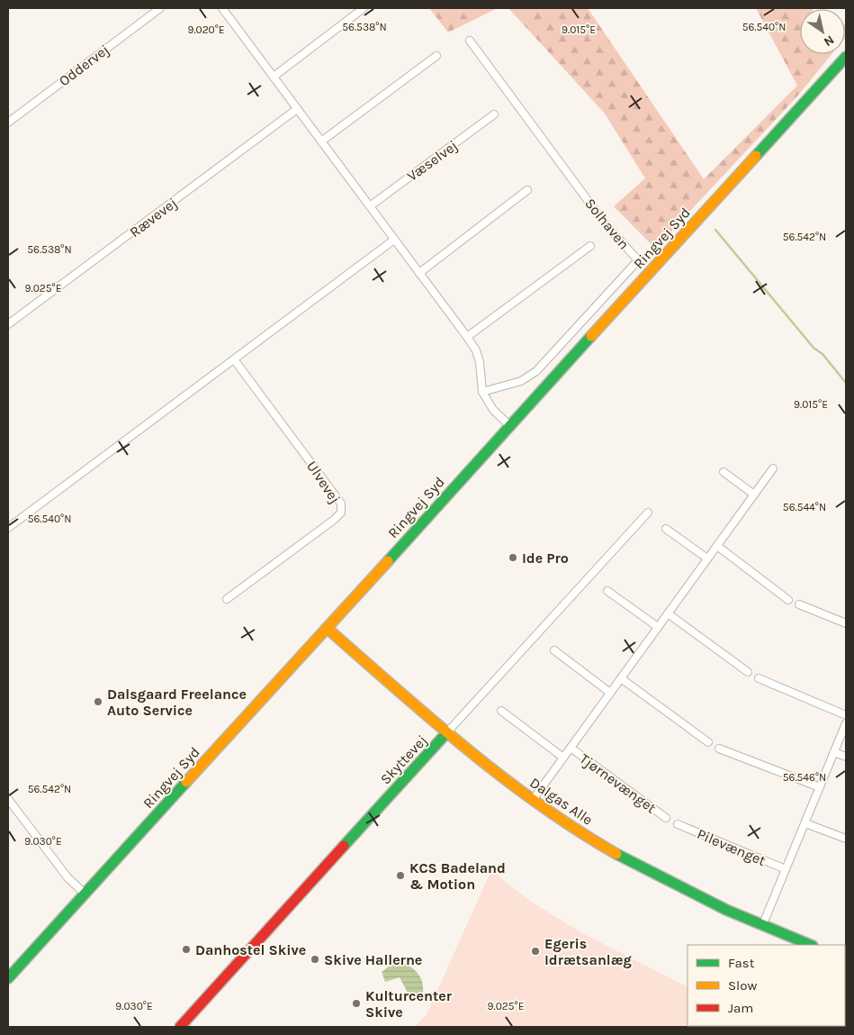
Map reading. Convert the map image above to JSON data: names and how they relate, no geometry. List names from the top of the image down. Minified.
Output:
{"streets":{"main road":["Ringvej Syd","Skyttevej","Dalgas Alle"],"street":["Oddervej","Væselvej","Rævevej","Solhaven","Ulvevej","Tjørnevænget","Pilevænget"]},"crossings":[["Ringvej Syd","Dalgas Alle"],["Skyttevej","Dalgas Alle"],["Tjørnevænget","Dalgas Alle"]],"places":["Ide Pro","Dalsgaard Freelance Auto Service","KCS Badeland & Motion","Danhostel Skive","Egeris Idrætsanlæg","Skive Hallerne","Kulturcenter Skive"],"legend":["Fast","Slow","Jam"],"north":"bottom right","coordinates":["56.538°N","56.540°N","9.015°E","9.020°E","56.542°N","9.025°E","56.544°N","56.546°N","9.030°E"]}
